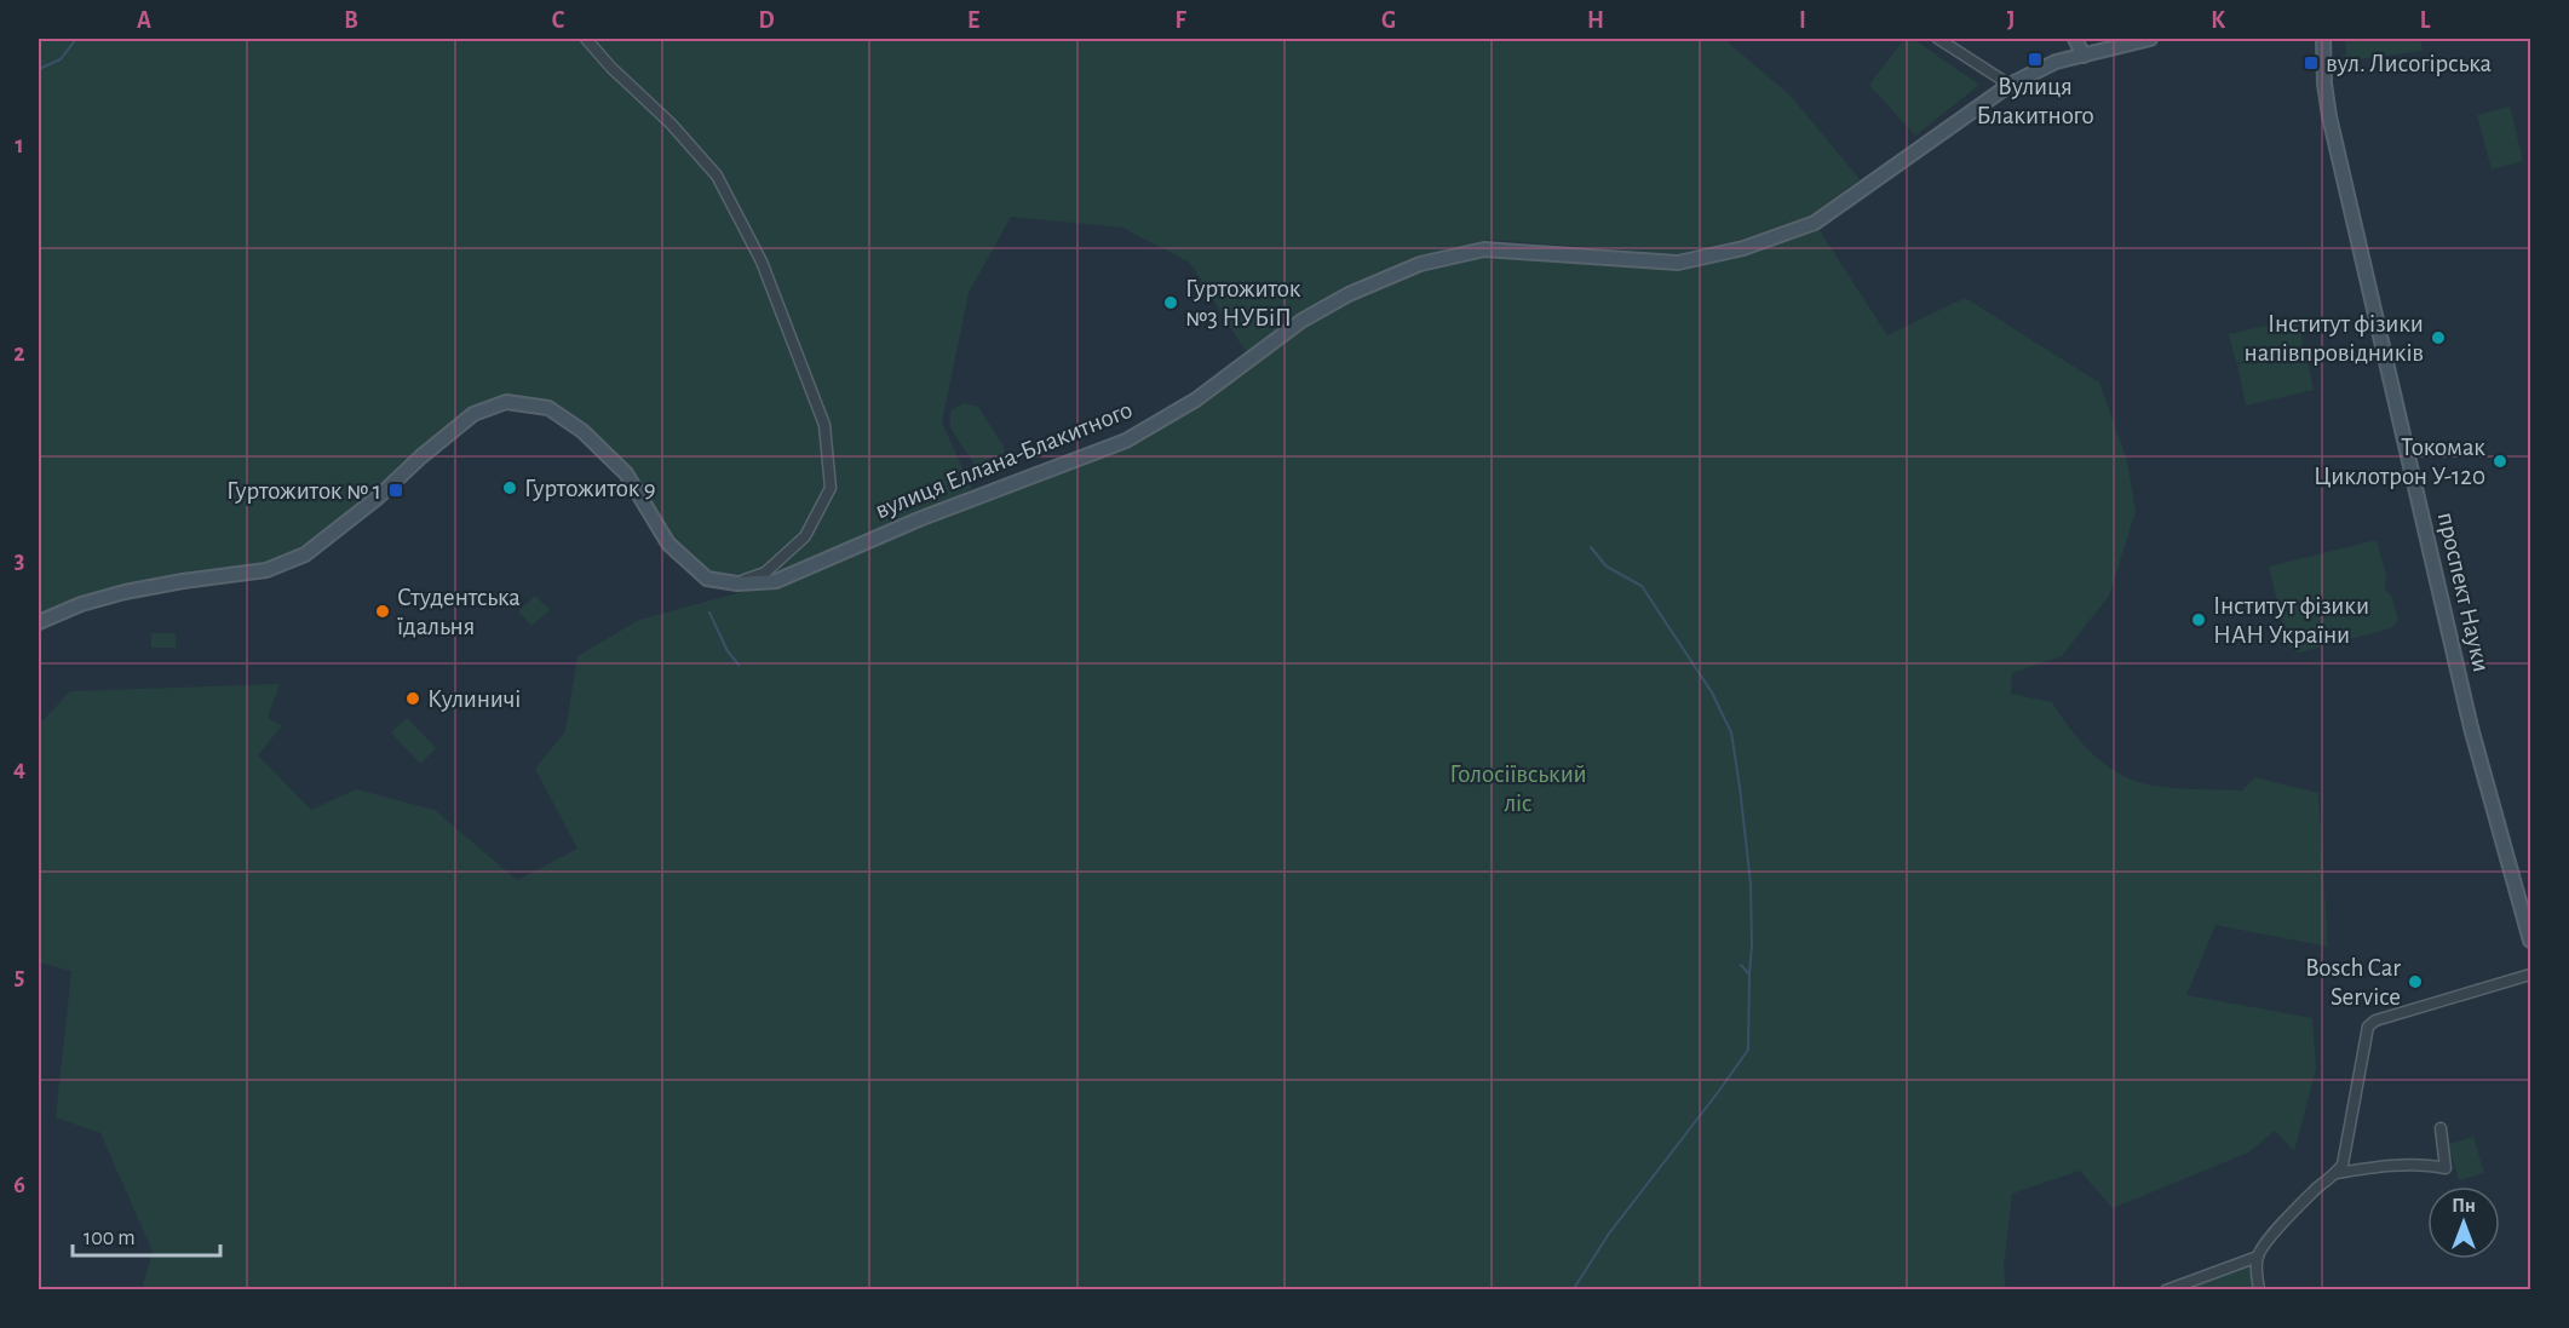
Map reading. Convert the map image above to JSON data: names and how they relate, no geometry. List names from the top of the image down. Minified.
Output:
{"streets":{"street":["вулиця Еллана-Блакитного","проспект Науки"]},"parks":["Голосіївський ліс"],"places":{"transit":["Вулиця Блакитного","вул. Лисогірська","Гуртожиток № 1"],"other":["Гуртожиток №3 НУБіП","Інститут фізики напівпровідників","Токомак Циклотрон У-120","Гуртожиток 9","Студентська їдальня","Інститут фізики НАН України","Кулиничі","Bosch Car Service"]},"scale_bar":"100 m","north":"top","grid":{"columns":["A","B","C","D","E","F","G","H","I","J","K","L"],"rows":["1","2","3","4","5","6"]}}
